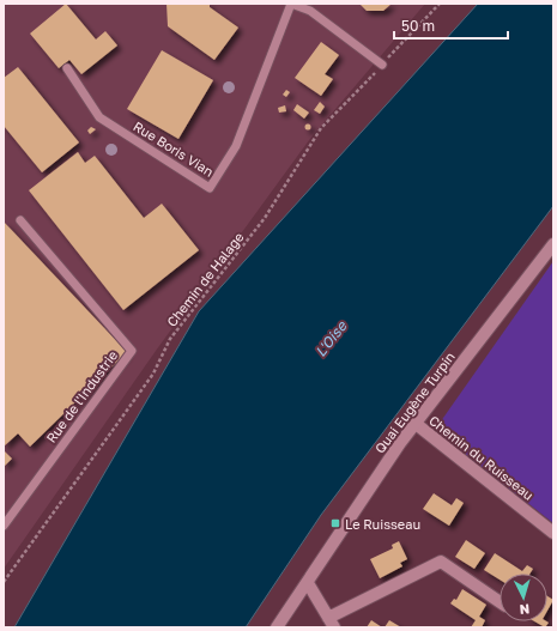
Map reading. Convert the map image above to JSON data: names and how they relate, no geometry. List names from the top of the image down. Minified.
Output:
{"streets":{"main road":["Quai Eugène Turpin","Chemin du Ruisseau"],"lane":["Rue Boris Vian","Rue de l'Industrie"],"path":["Chemin de Halage"]},"crossings":[["Quai Eugène Turpin","Chemin du Ruisseau"]],"water":["L'Oise"],"places":{"transit":["Le Ruisseau"]},"scale_bar":"50 m","north":"bottom"}
